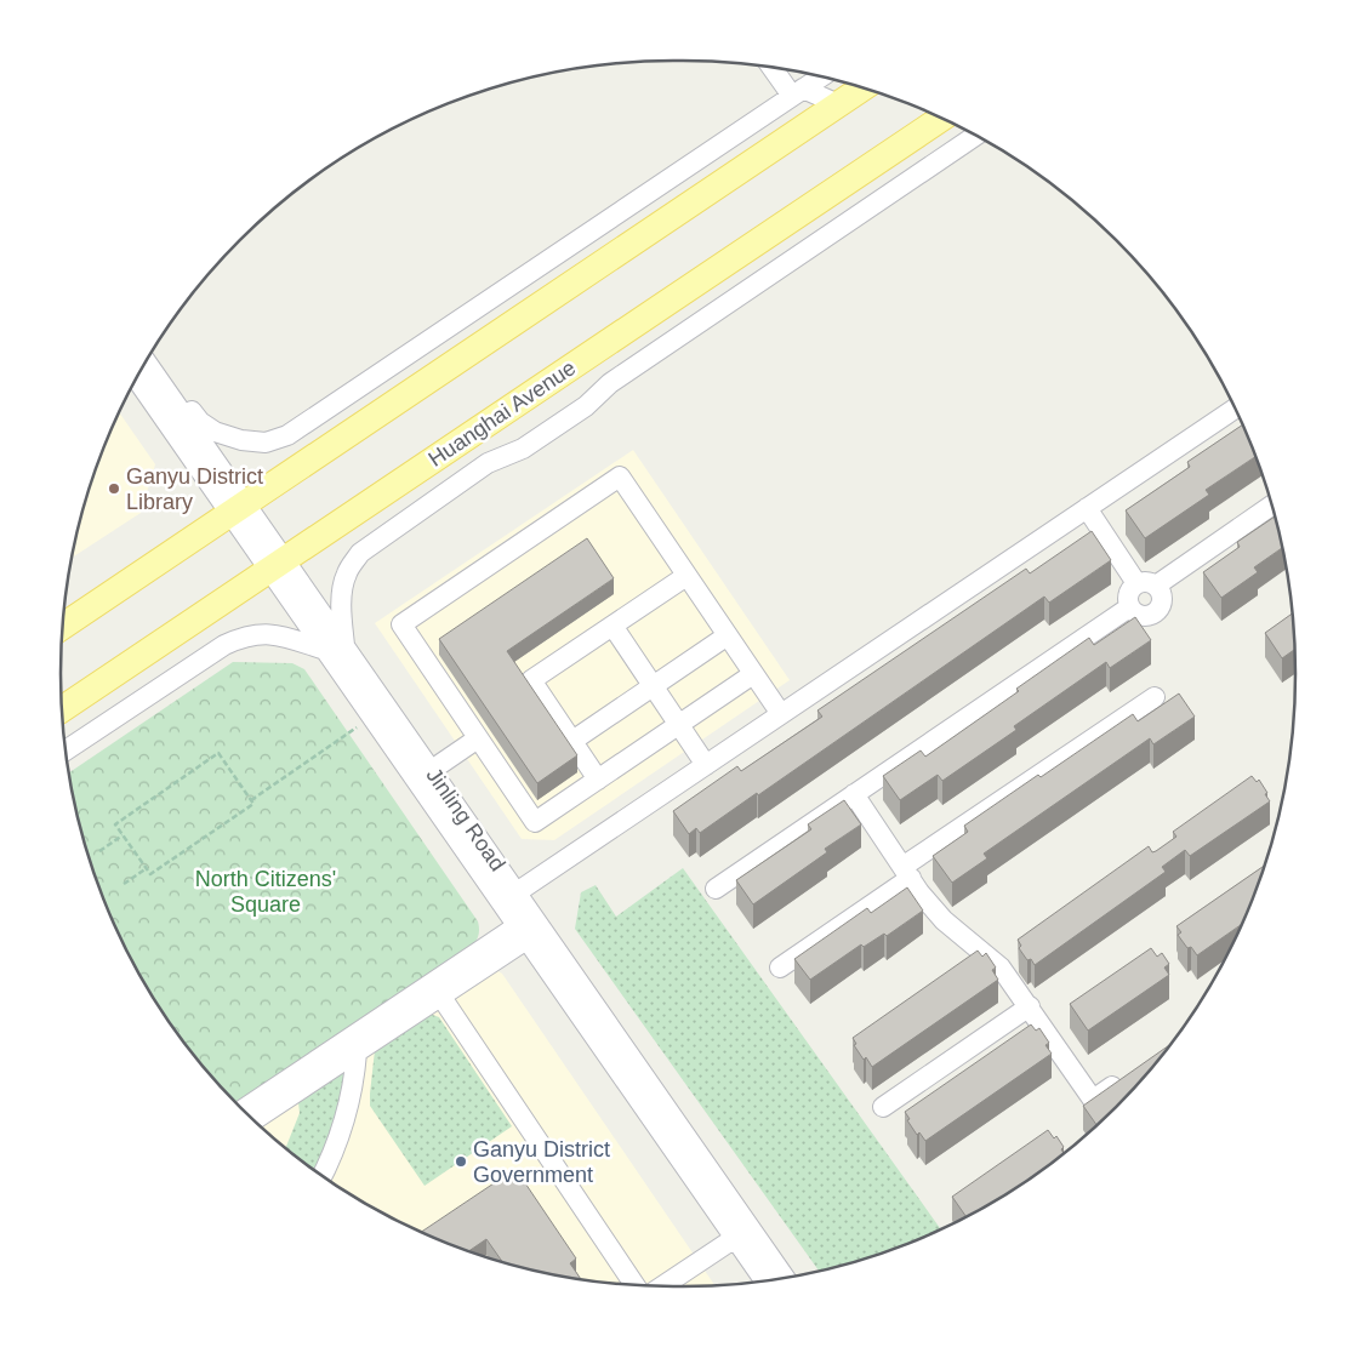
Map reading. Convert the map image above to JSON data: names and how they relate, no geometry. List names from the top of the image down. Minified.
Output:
{"streets":{"main road":["Huanghai Avenue"],"street":["Jinling Road"]},"crossings":[["Huanghai Avenue","Jinling Road"]],"parks":["North Citizens' Square"],"places":["Ganyu District Library","Ganyu District Government"]}
